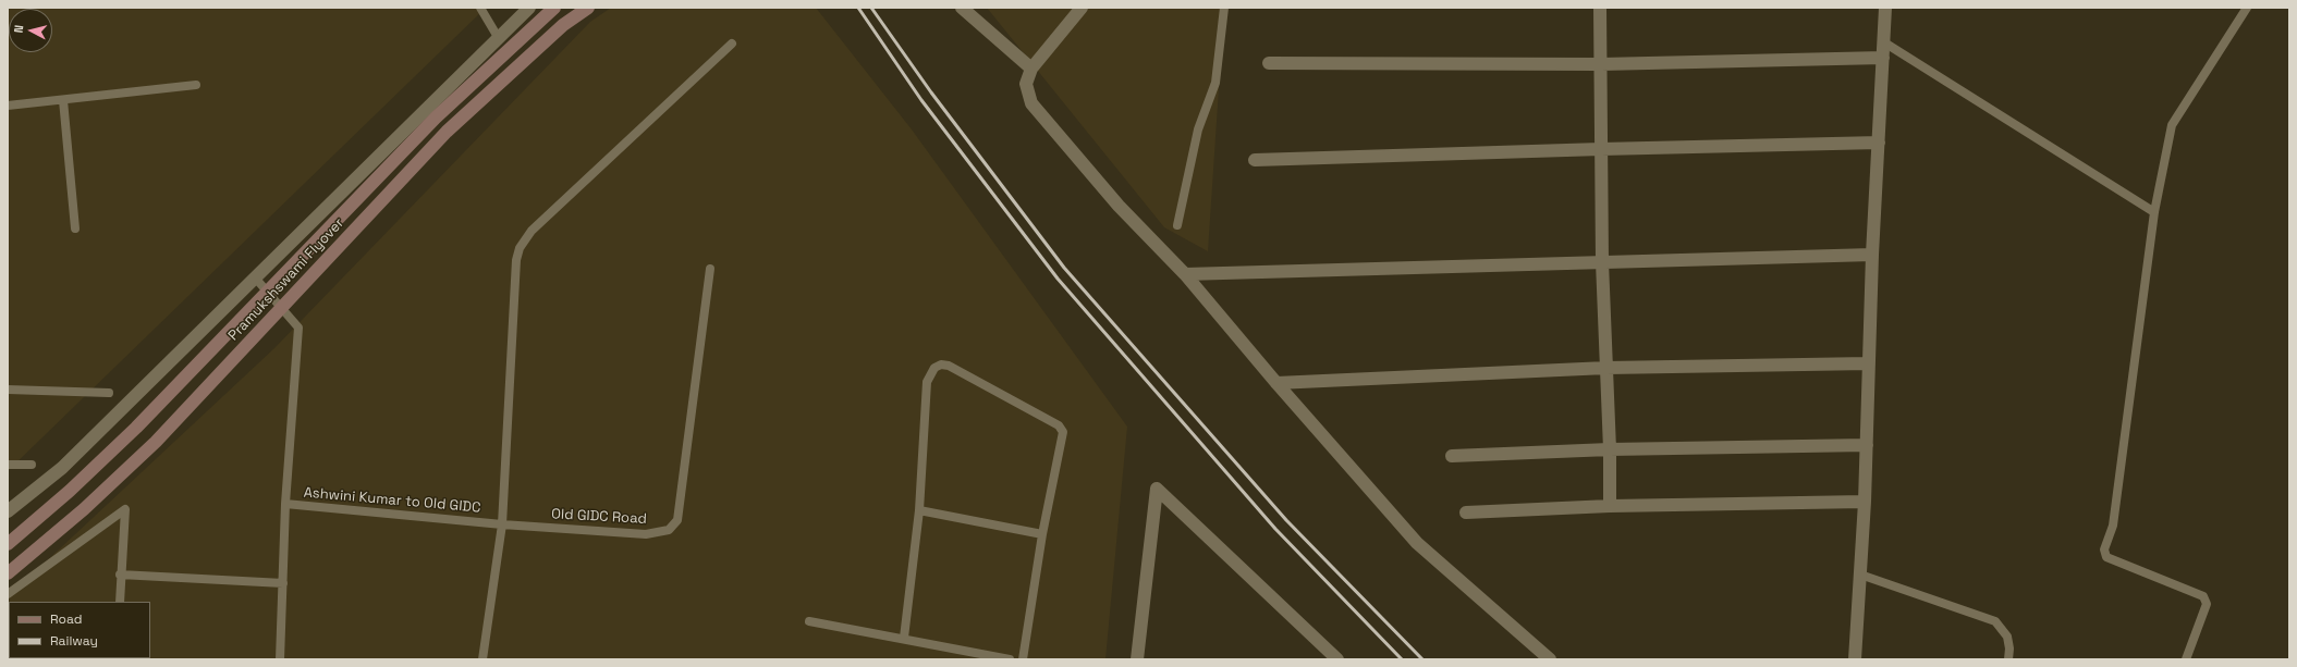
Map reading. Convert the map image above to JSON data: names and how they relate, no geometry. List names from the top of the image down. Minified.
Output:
{"streets":{"main road":["Pramukshswami Flyover"],"lane":["Ashwini Kumar to Old GIDC","Old GIDC Road"]},"crossings":[["Ashwini Kumar to Old GIDC","Old GIDC Road"]],"legend":["Road","Railway"],"north":"left"}
